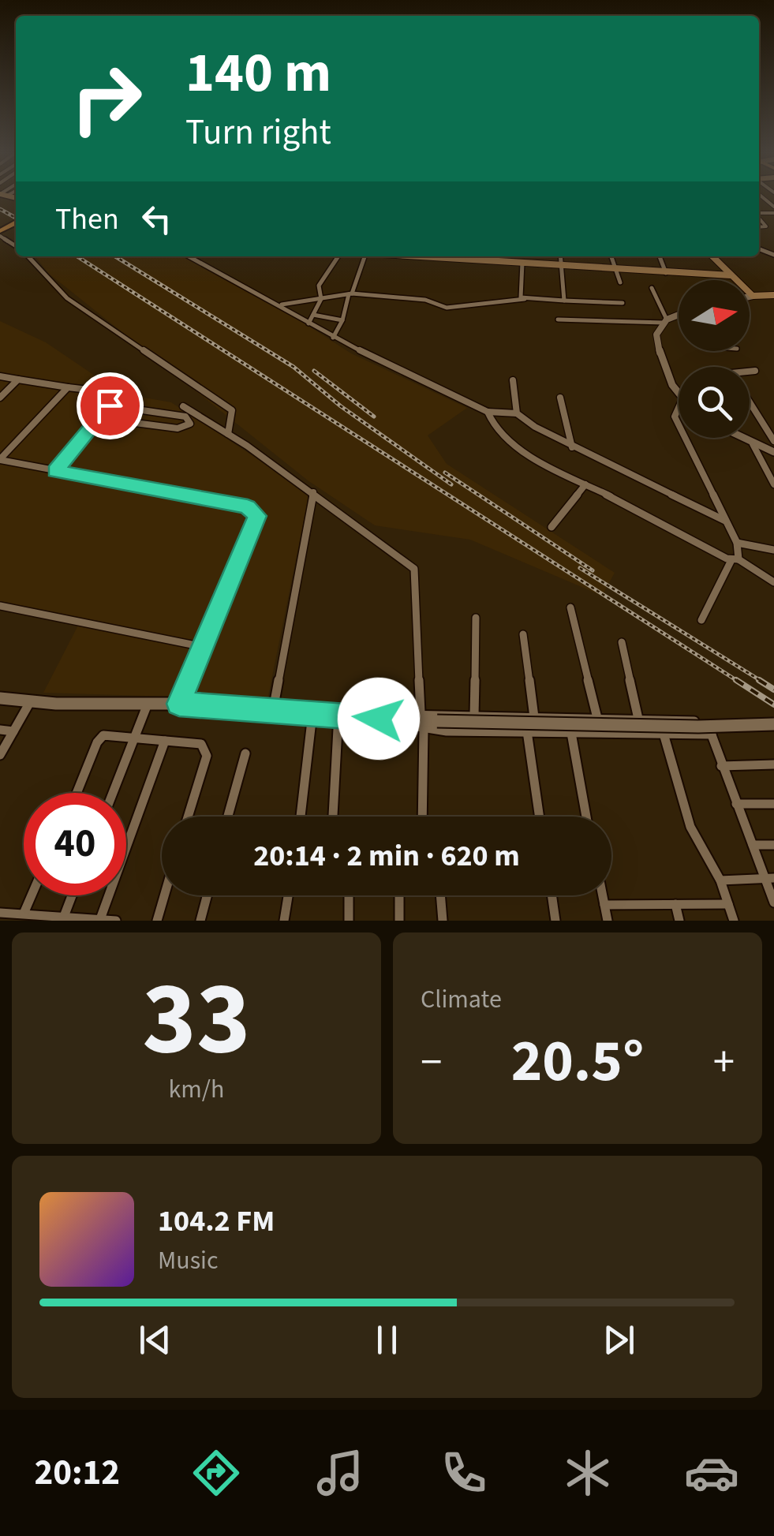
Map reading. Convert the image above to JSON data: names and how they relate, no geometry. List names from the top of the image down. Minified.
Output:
{"north":"right","page":{"turn":["140 m","Turn right"],"then":"Then","limit":"40","trip":"20:14 · 2 min · 620 m","tile":[["33","km/h"],"Climate"],"heat":["−","20.5°","+"],"song":["104.2 FM","Music"],"tabs":"20:12"}}
